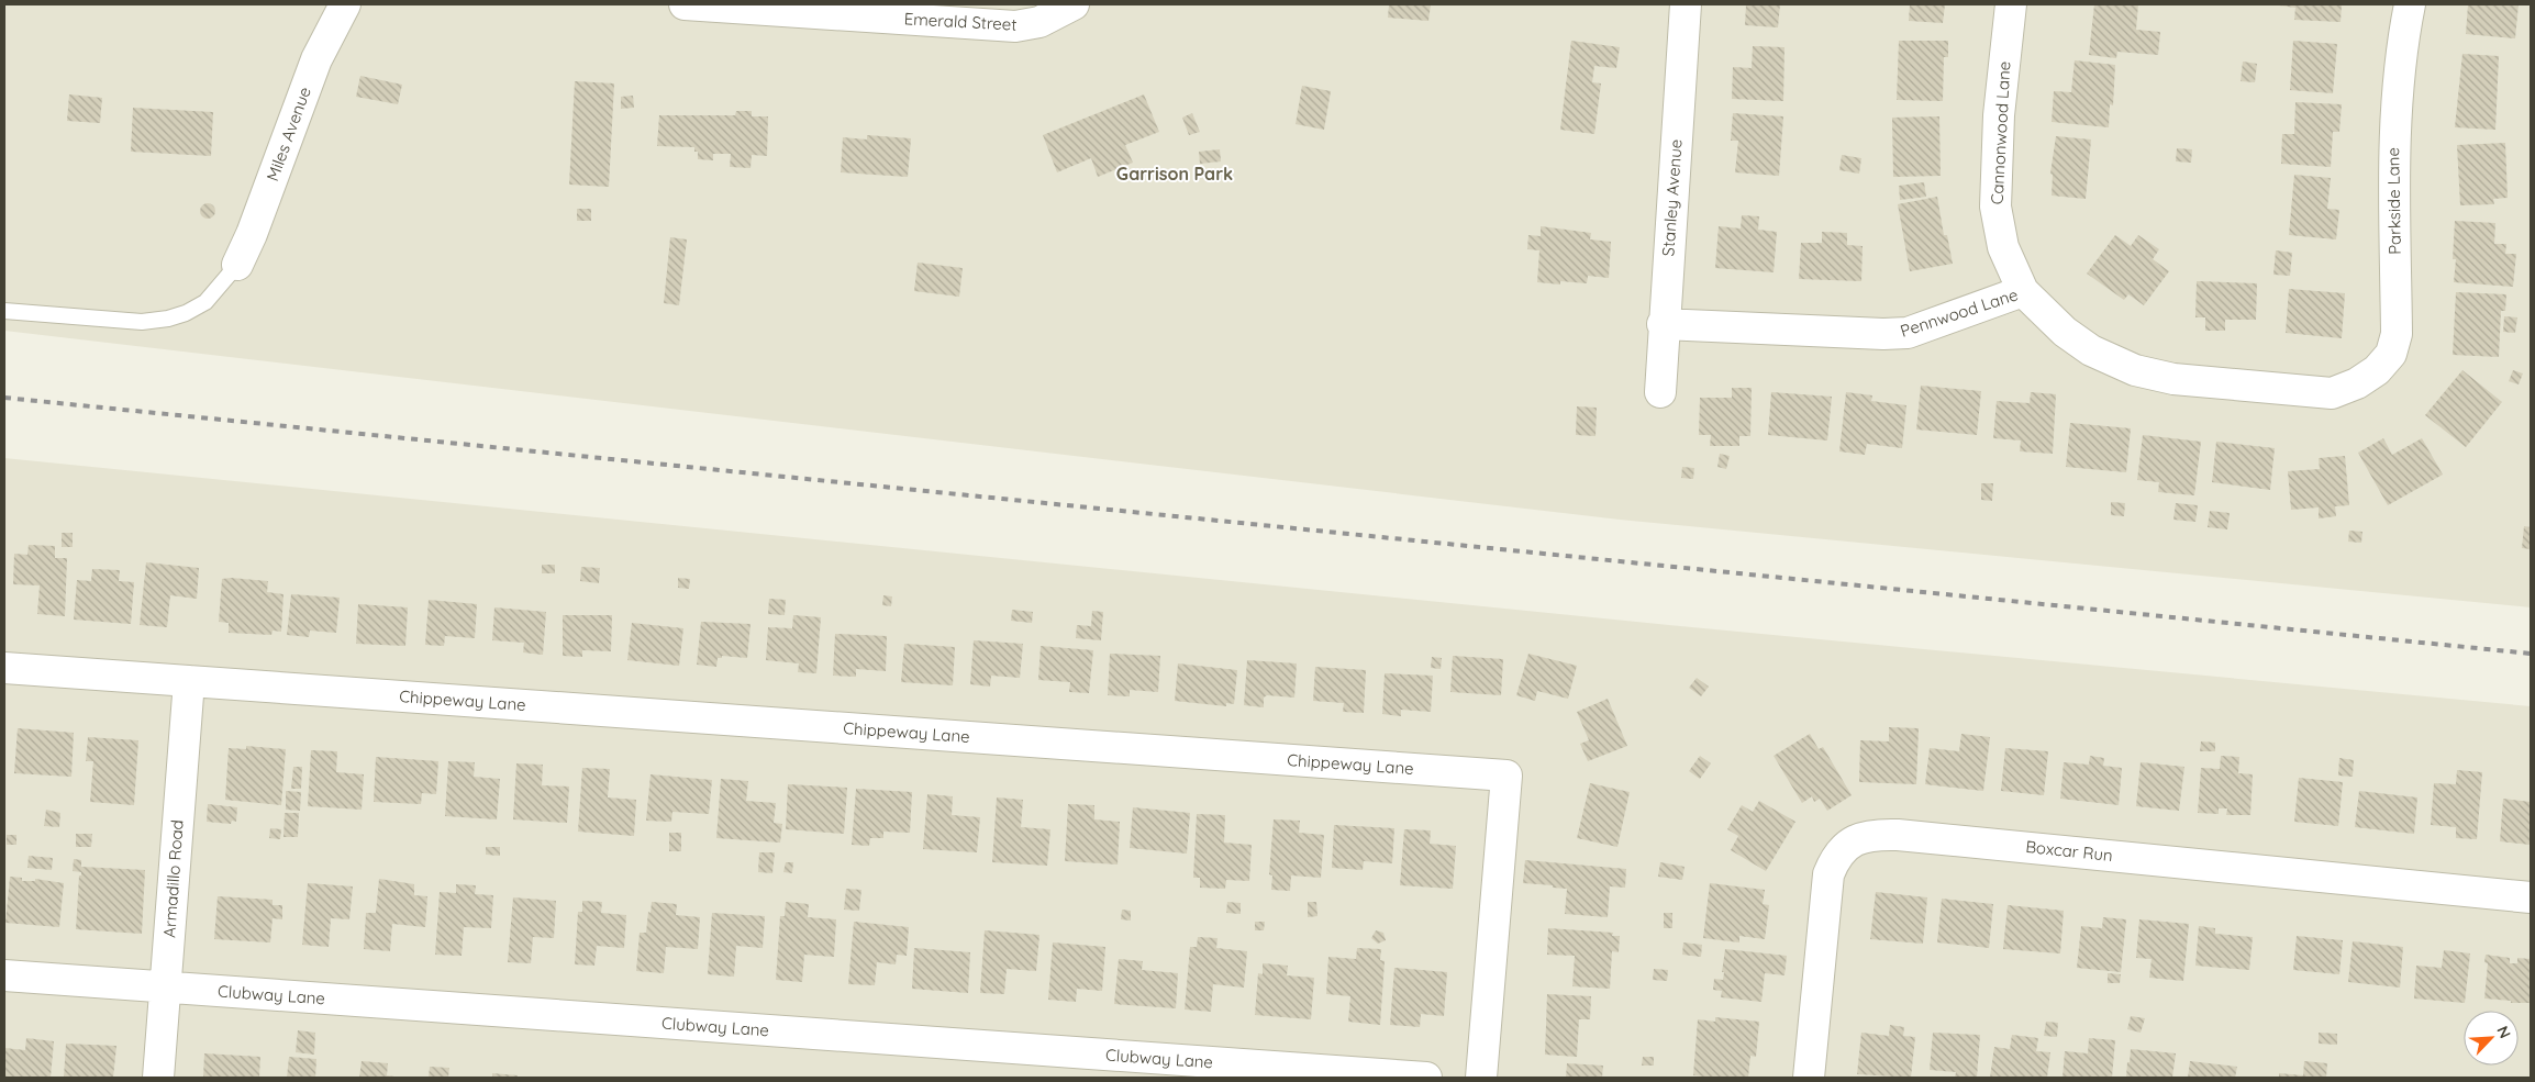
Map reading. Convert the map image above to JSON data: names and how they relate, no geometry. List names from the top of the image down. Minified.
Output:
{"streets":{"street":["Emerald Street","Cannonwood Lane","Miles Avenue","Stanley Avenue","Parkside Lane","Pennwood Lane","Chippeway Lane","Boxcar Run","Armadillo Road","Clubway Lane"]},"crossings":[["Cannonwood Lane","Pennwood Lane"],["Stanley Avenue","Pennwood Lane"],["Parkside Lane","Pennwood Lane"],["Chippeway Lane","Armadillo Road"],["Armadillo Road","Clubway Lane"]],"districts":["Garrison Park"],"north":"top right"}
